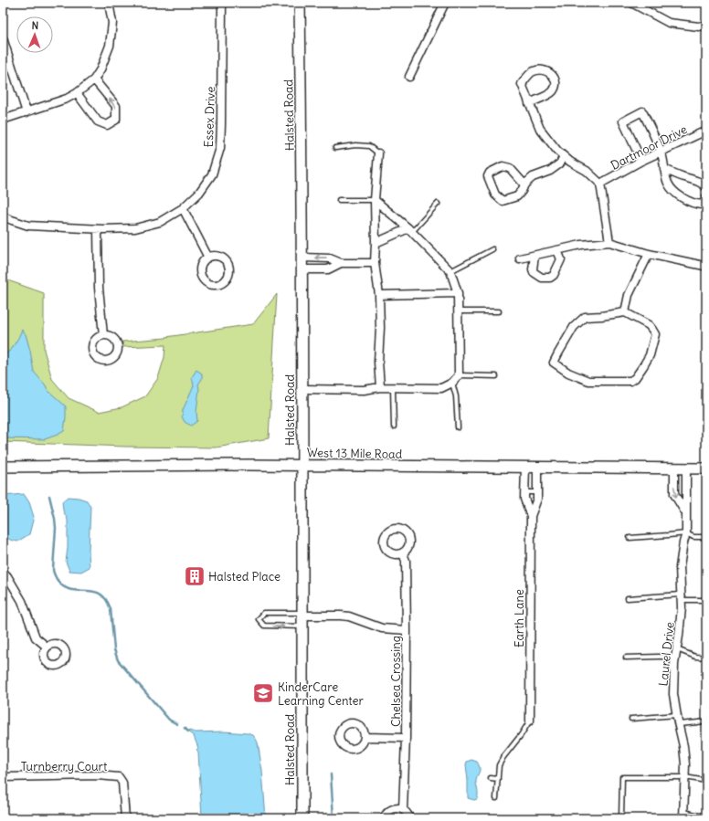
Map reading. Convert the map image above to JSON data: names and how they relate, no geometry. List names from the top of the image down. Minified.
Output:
{"streets":{"street":["Halsted Road","Essex Drive","Dartmoor Drive","West 13 Mile Road","Earth Lane","Laurel Drive","Chelsea Crossing","Turnberry Court"]},"crossings":[["Halsted Road","West 13 Mile Road"],["West 13 Mile Road","Earth Lane"],["West 13 Mile Road","Laurel Drive"]],"places":{"building":["Halsted Place"],"school or university":["KinderCare Learning Center"]},"north":"top"}
